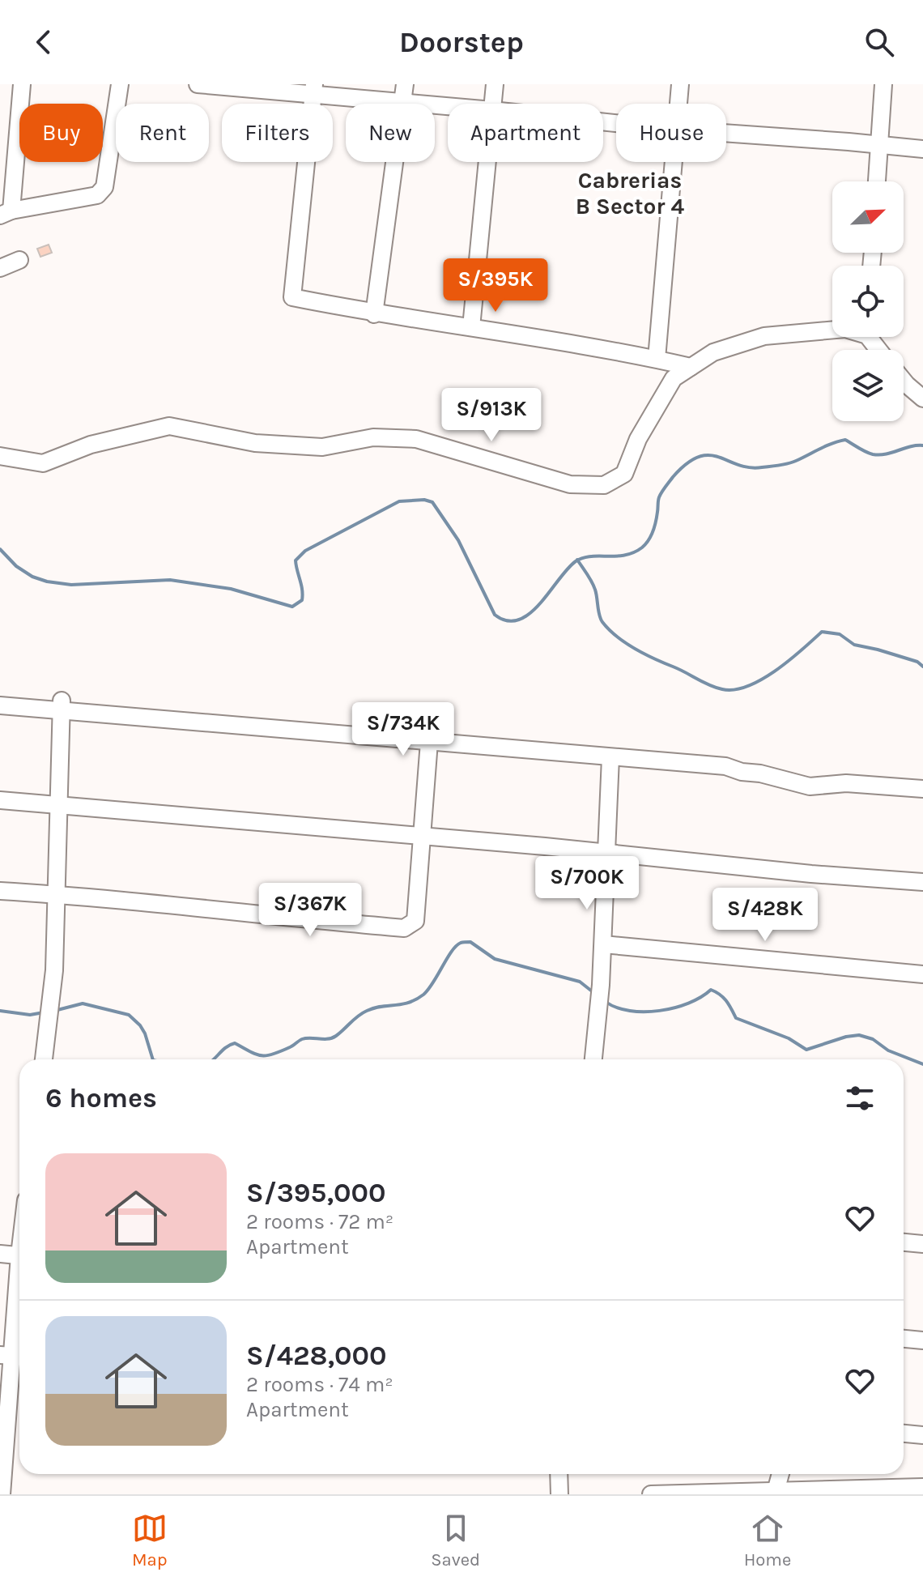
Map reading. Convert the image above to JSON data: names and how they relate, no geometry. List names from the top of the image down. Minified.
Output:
{"districts":["Cabrerias B Sector 4"],"north":"top right","page":{"header":"Doorstep","chip":["Buy","Rent","Filters","New","Apartment","House"],"price":["S/395K","S/913K","S/734K","S/700K","S/367K","S/428K"],"heading":"6 homes","list":[{"name":"S/395,000","note":"2 rooms · 72 m² · Apartment"},{"name":"S/428,000","note":"2 rooms · 74 m² · Apartment"}],"tabs":["Map","Saved","Home"]}}
